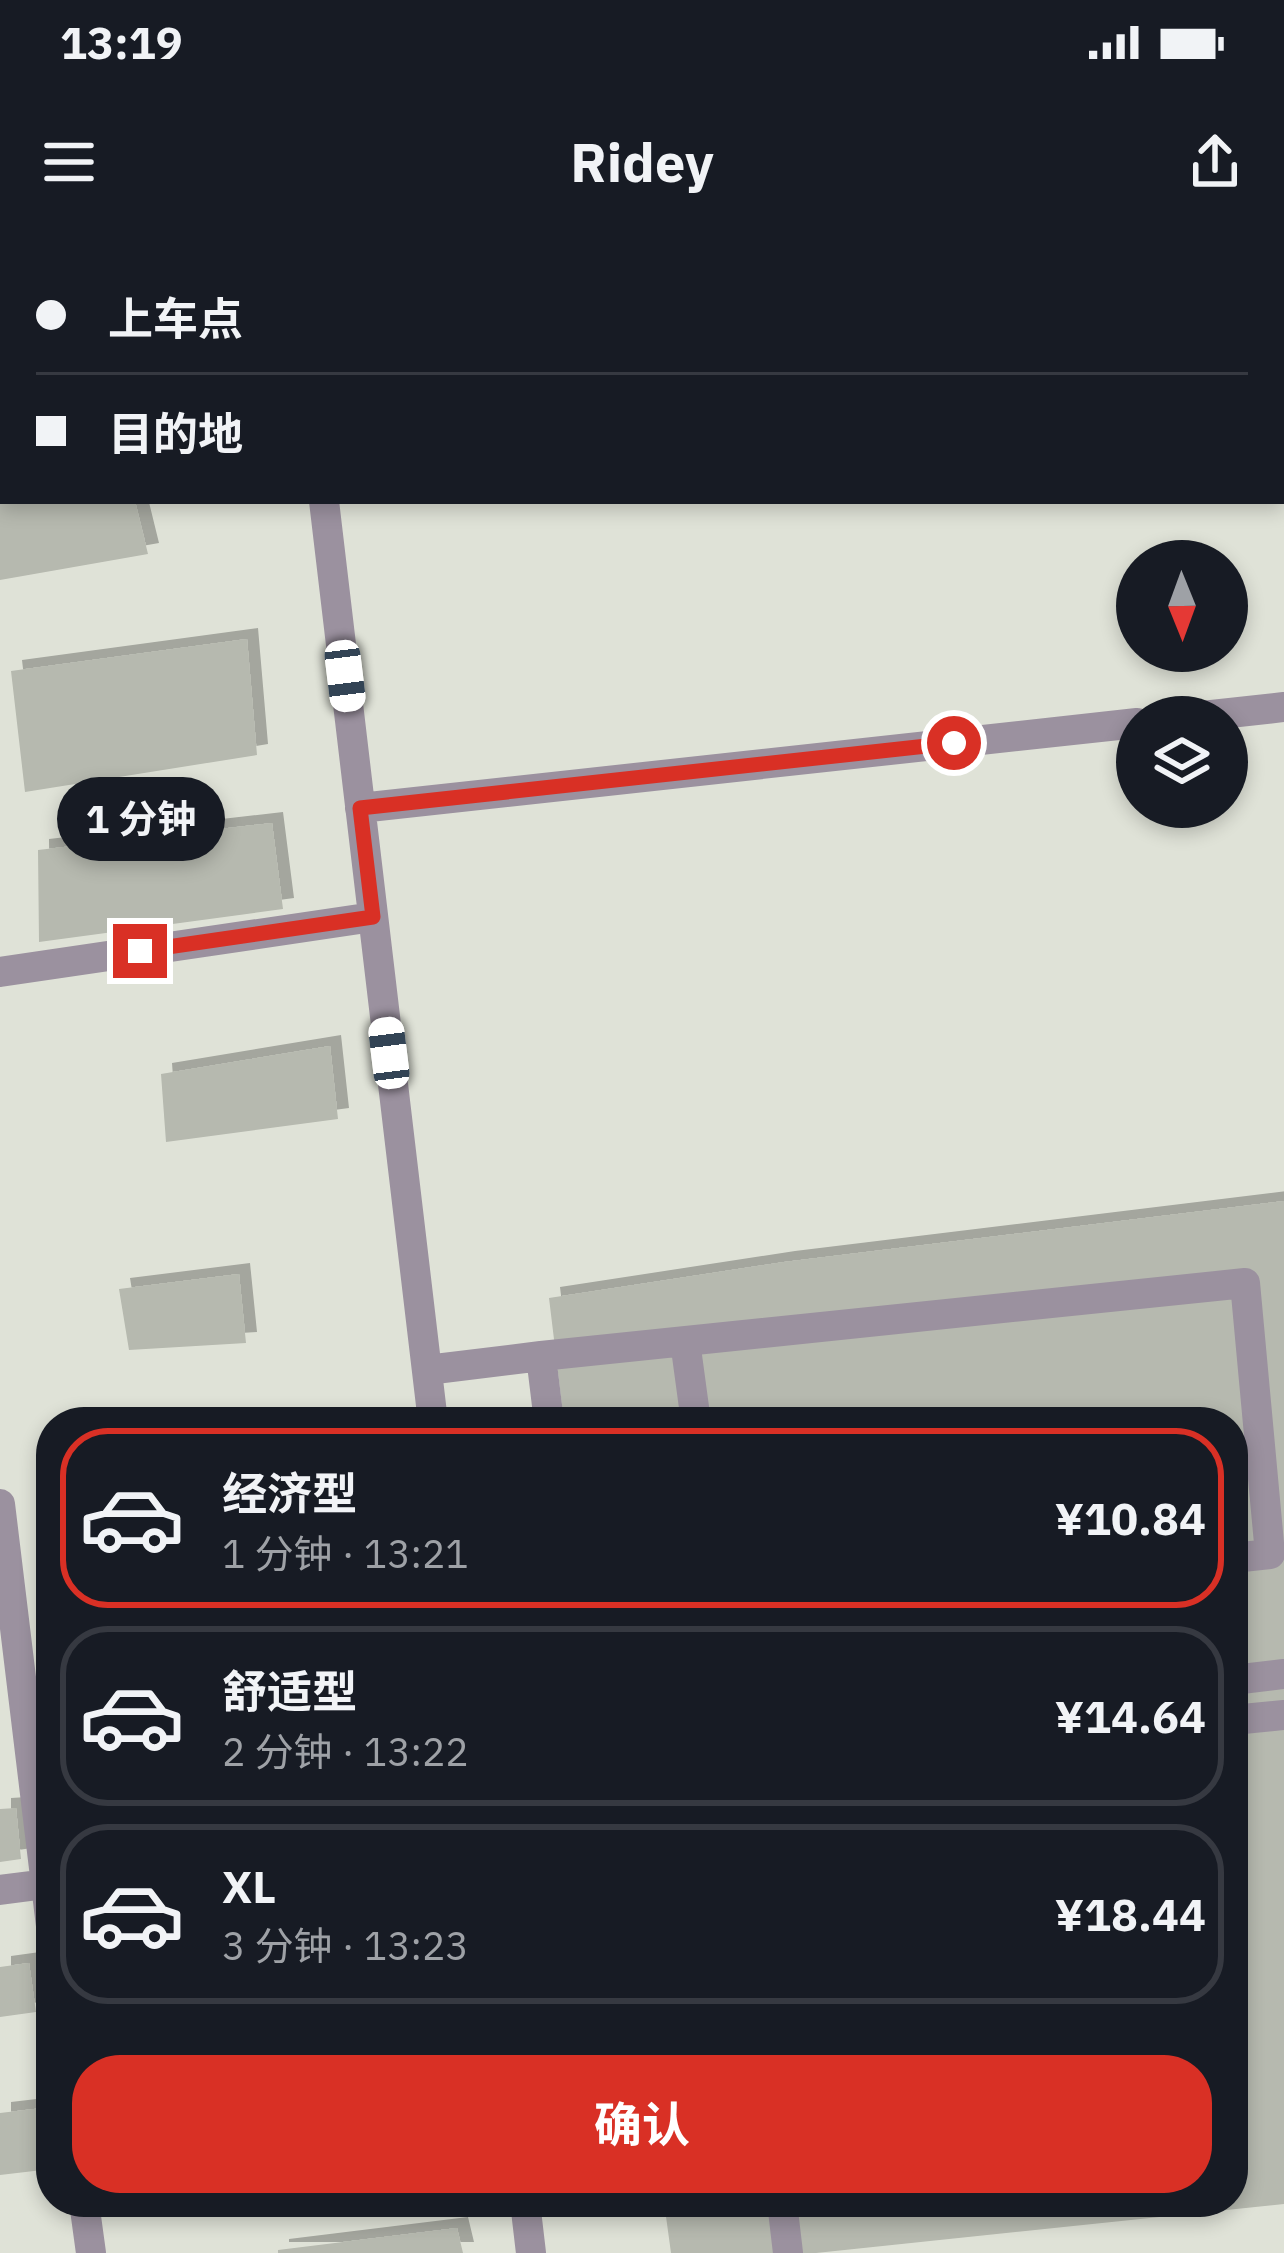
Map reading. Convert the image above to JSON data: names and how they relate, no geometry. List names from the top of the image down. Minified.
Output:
{"north":"bottom","page":{"status":"13:19","header":"Ridey","banner":["上车点","目的地"],"bubble":"1 分钟","list":[{"name":"经济型","note":"1 分钟 · 13:21","value":"¥10.84"},{"name":"舒适型","note":"2 分钟 · 13:22","value":"¥14.64"},{"name":"XL","note":"3 分钟 · 13:23","value":"¥18.44"}],"buttons":"确认"}}
